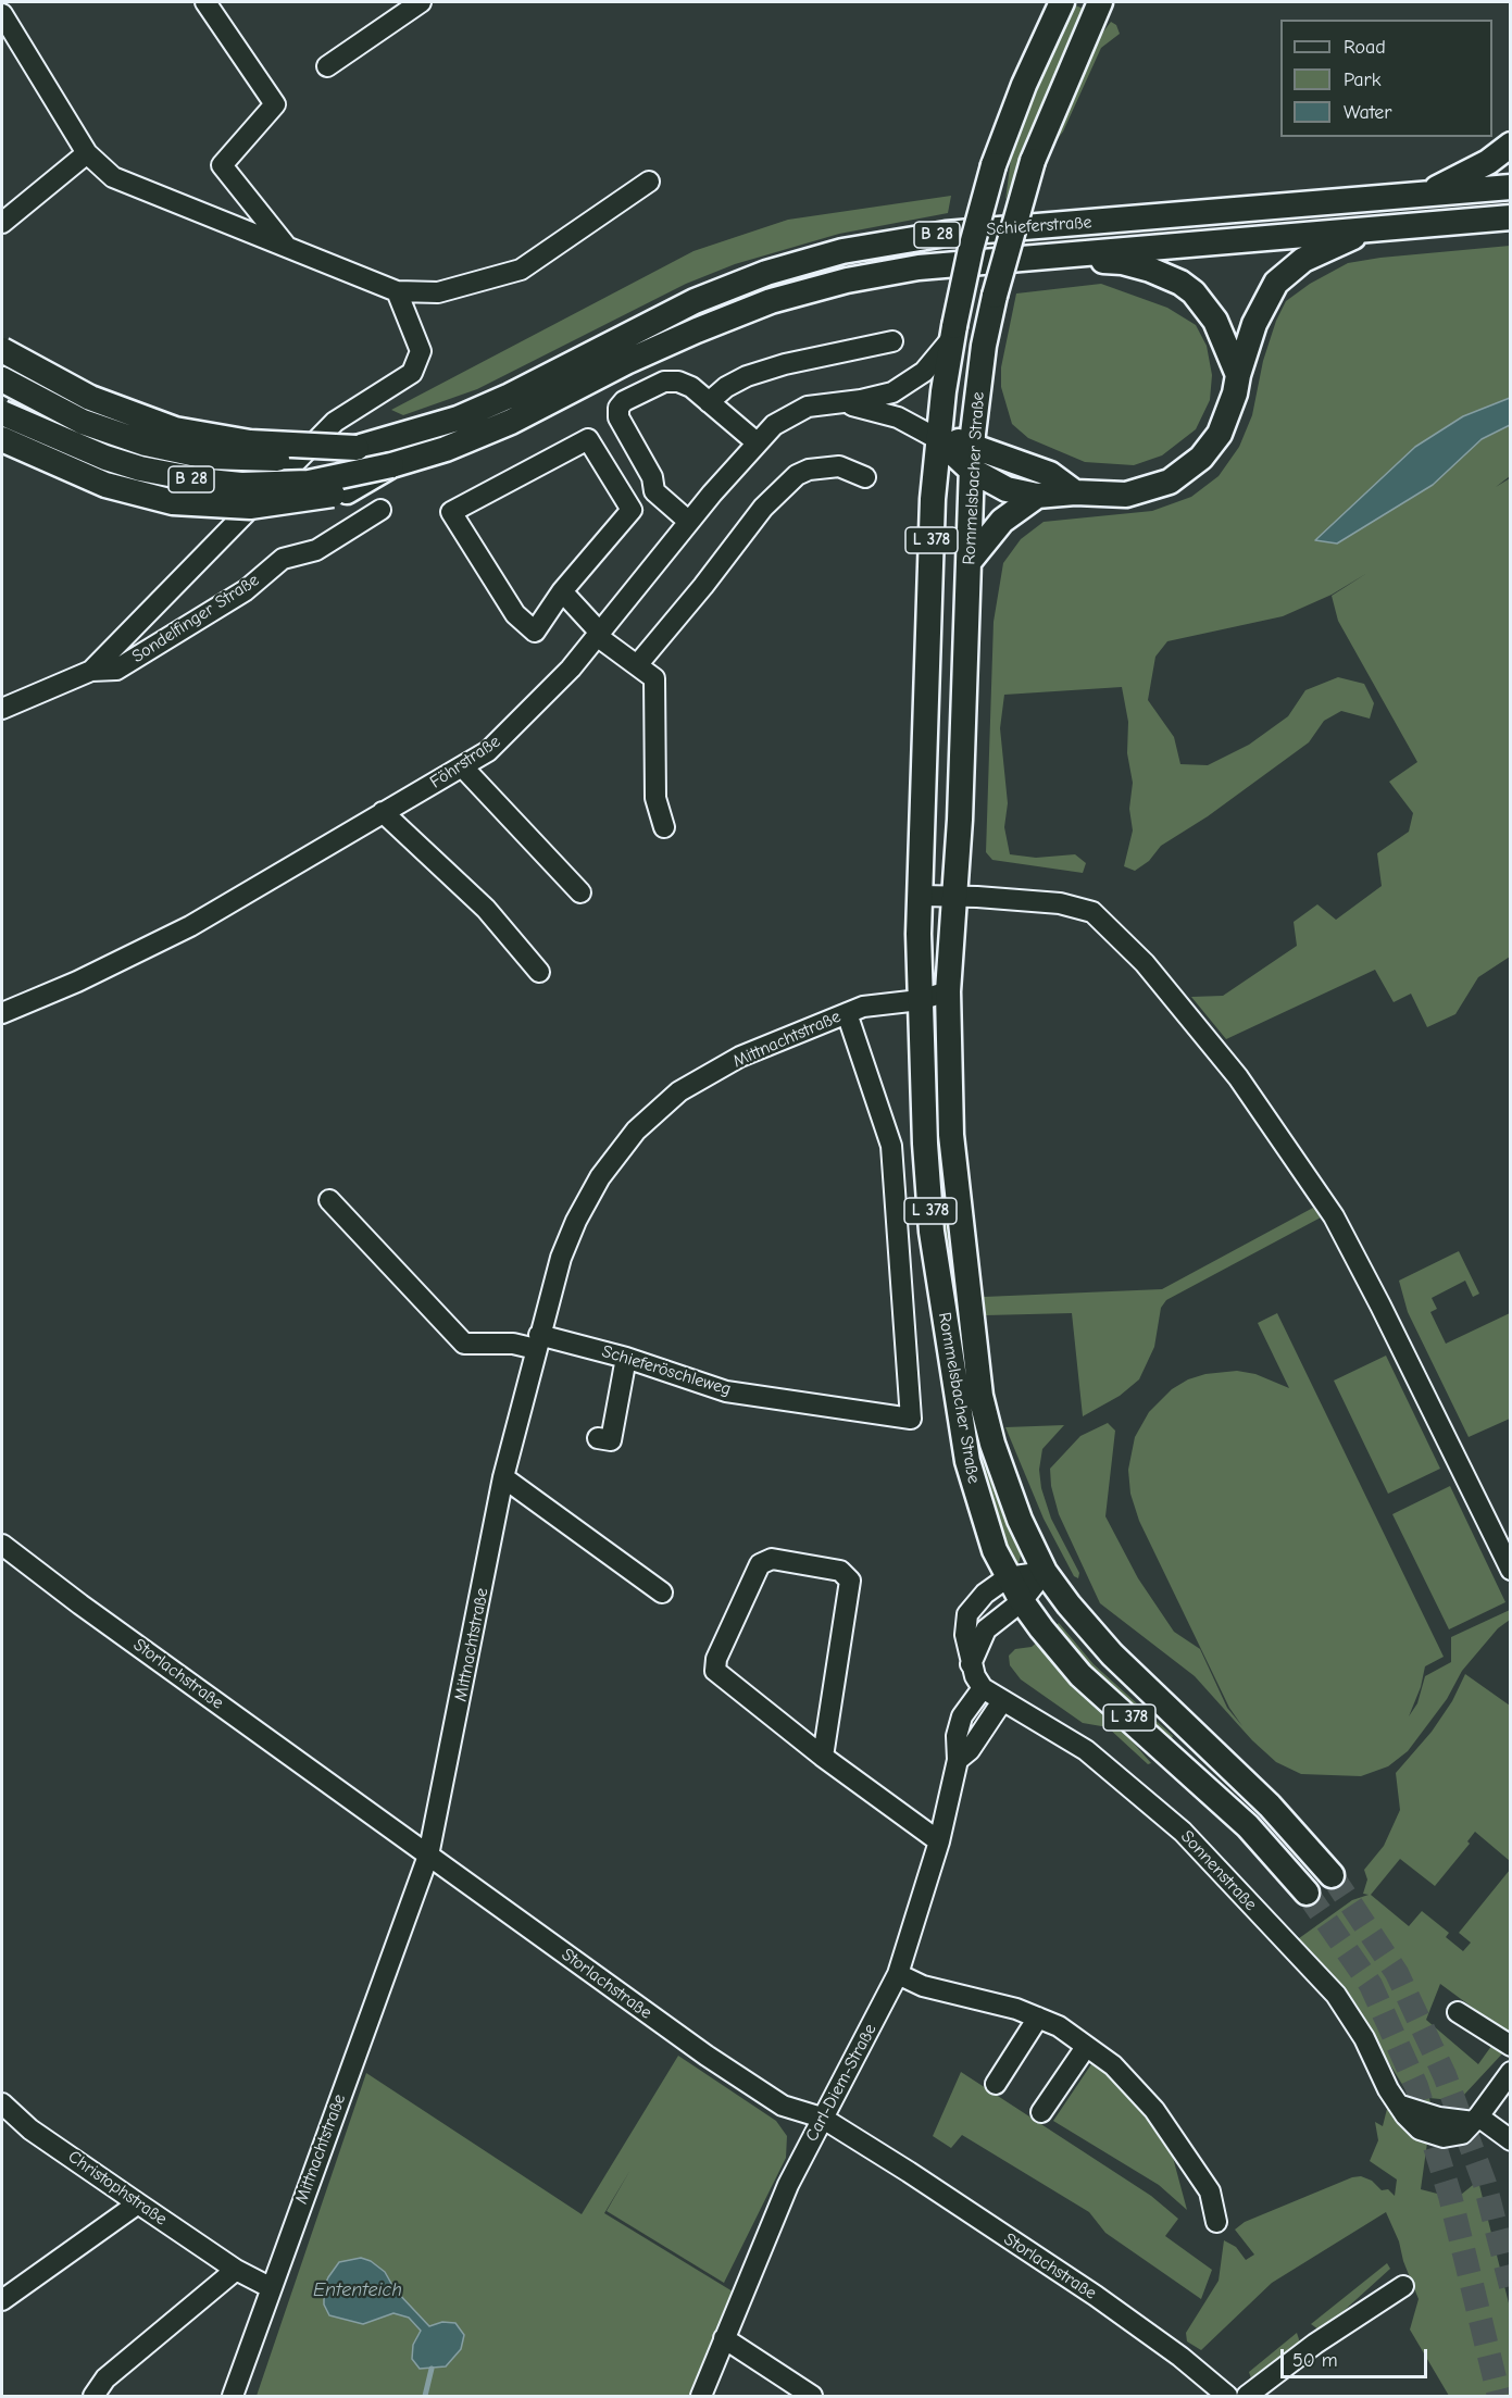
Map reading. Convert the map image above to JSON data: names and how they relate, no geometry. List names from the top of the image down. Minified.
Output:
{"streets":{"main road":["Schieferstraße","B 28","Rommelsbacher Straße","L 378"],"street":["Sondelfinger Straße","Föhrstraße","Mittnachtstraße","Schieferöschleweg","Storlachstraße","Sonnenstraße","Carl-Diem-Straße","Christophstraße"]},"crossings":[["Schieferstraße","B 28"],["Rommelsbacher Straße","Föhrstraße"],["Rommelsbacher Straße","Mittnachtstraße"],["Mittnachtstraße","Schieferöschleweg"],["Mittnachtstraße","Storlachstraße"],["Mittnachtstraße","Christophstraße"],["Storlachstraße","Carl-Diem-Straße"],["Sonnenstraße","Carl-Diem-Straße"]],"water":["Ententeich"],"legend":["Road","Park","Water"],"scale_bar":"50 m"}
